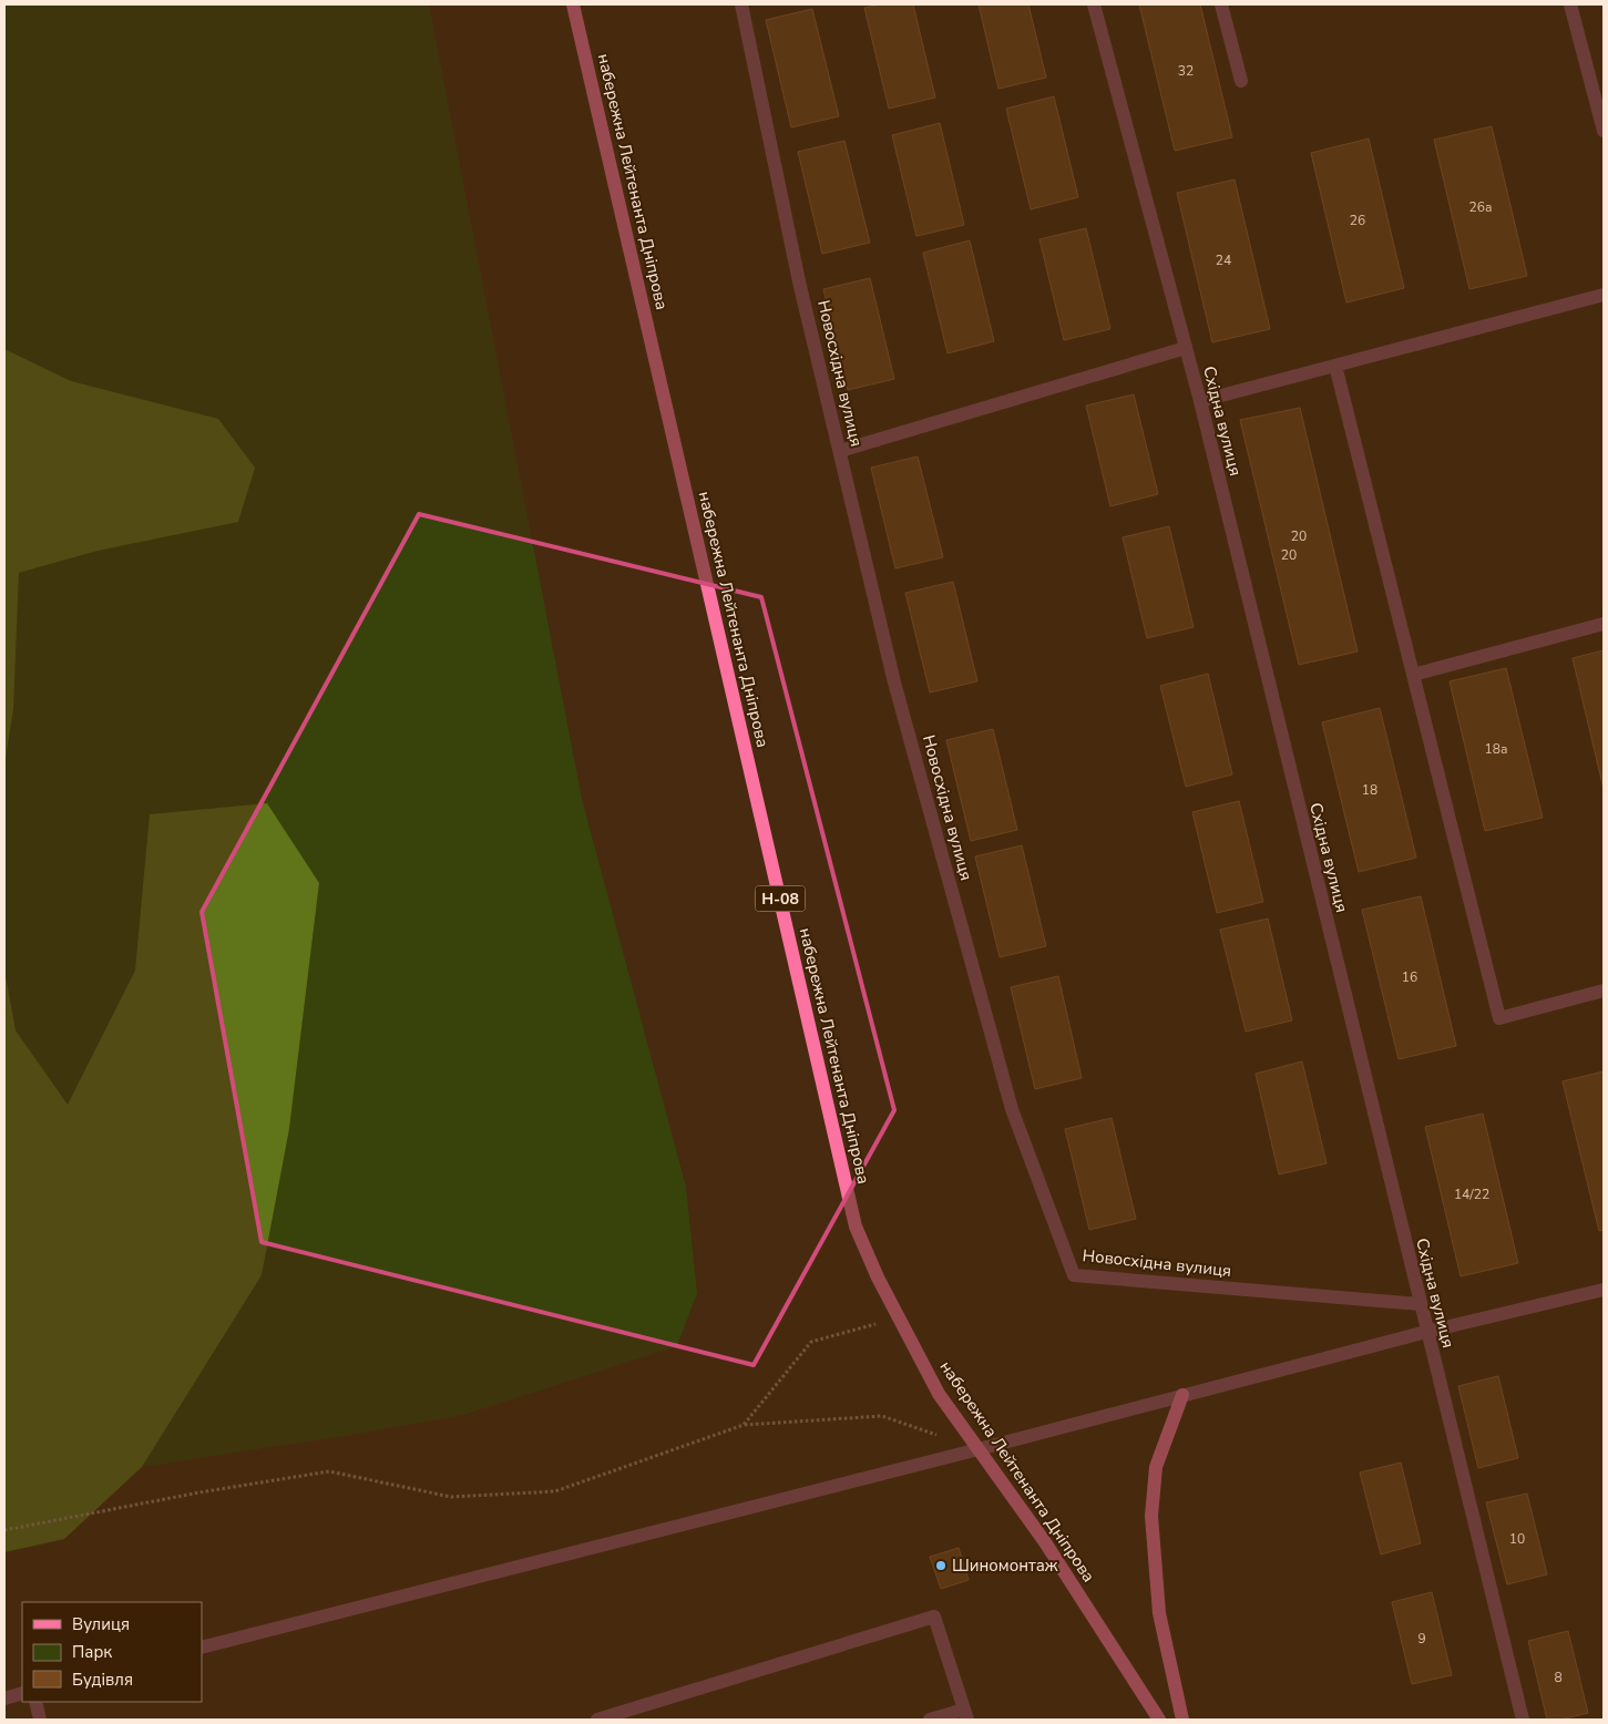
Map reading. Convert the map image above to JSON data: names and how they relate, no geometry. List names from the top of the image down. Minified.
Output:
{"streets":{"main road":["набережна Лейтенанта Дніпрова","Н-08"],"street":["Новосхідна вулиця","Східна вулиця"]},"crossings":[["Новосхідна вулиця","Східна вулиця"]],"places":["Шиномонтаж"],"house_numbers":["32","26а","26","24","20","20","18а","18","16","14/22","10","9","8"],"legend":["Вулиця","Парк","Будівля"]}
